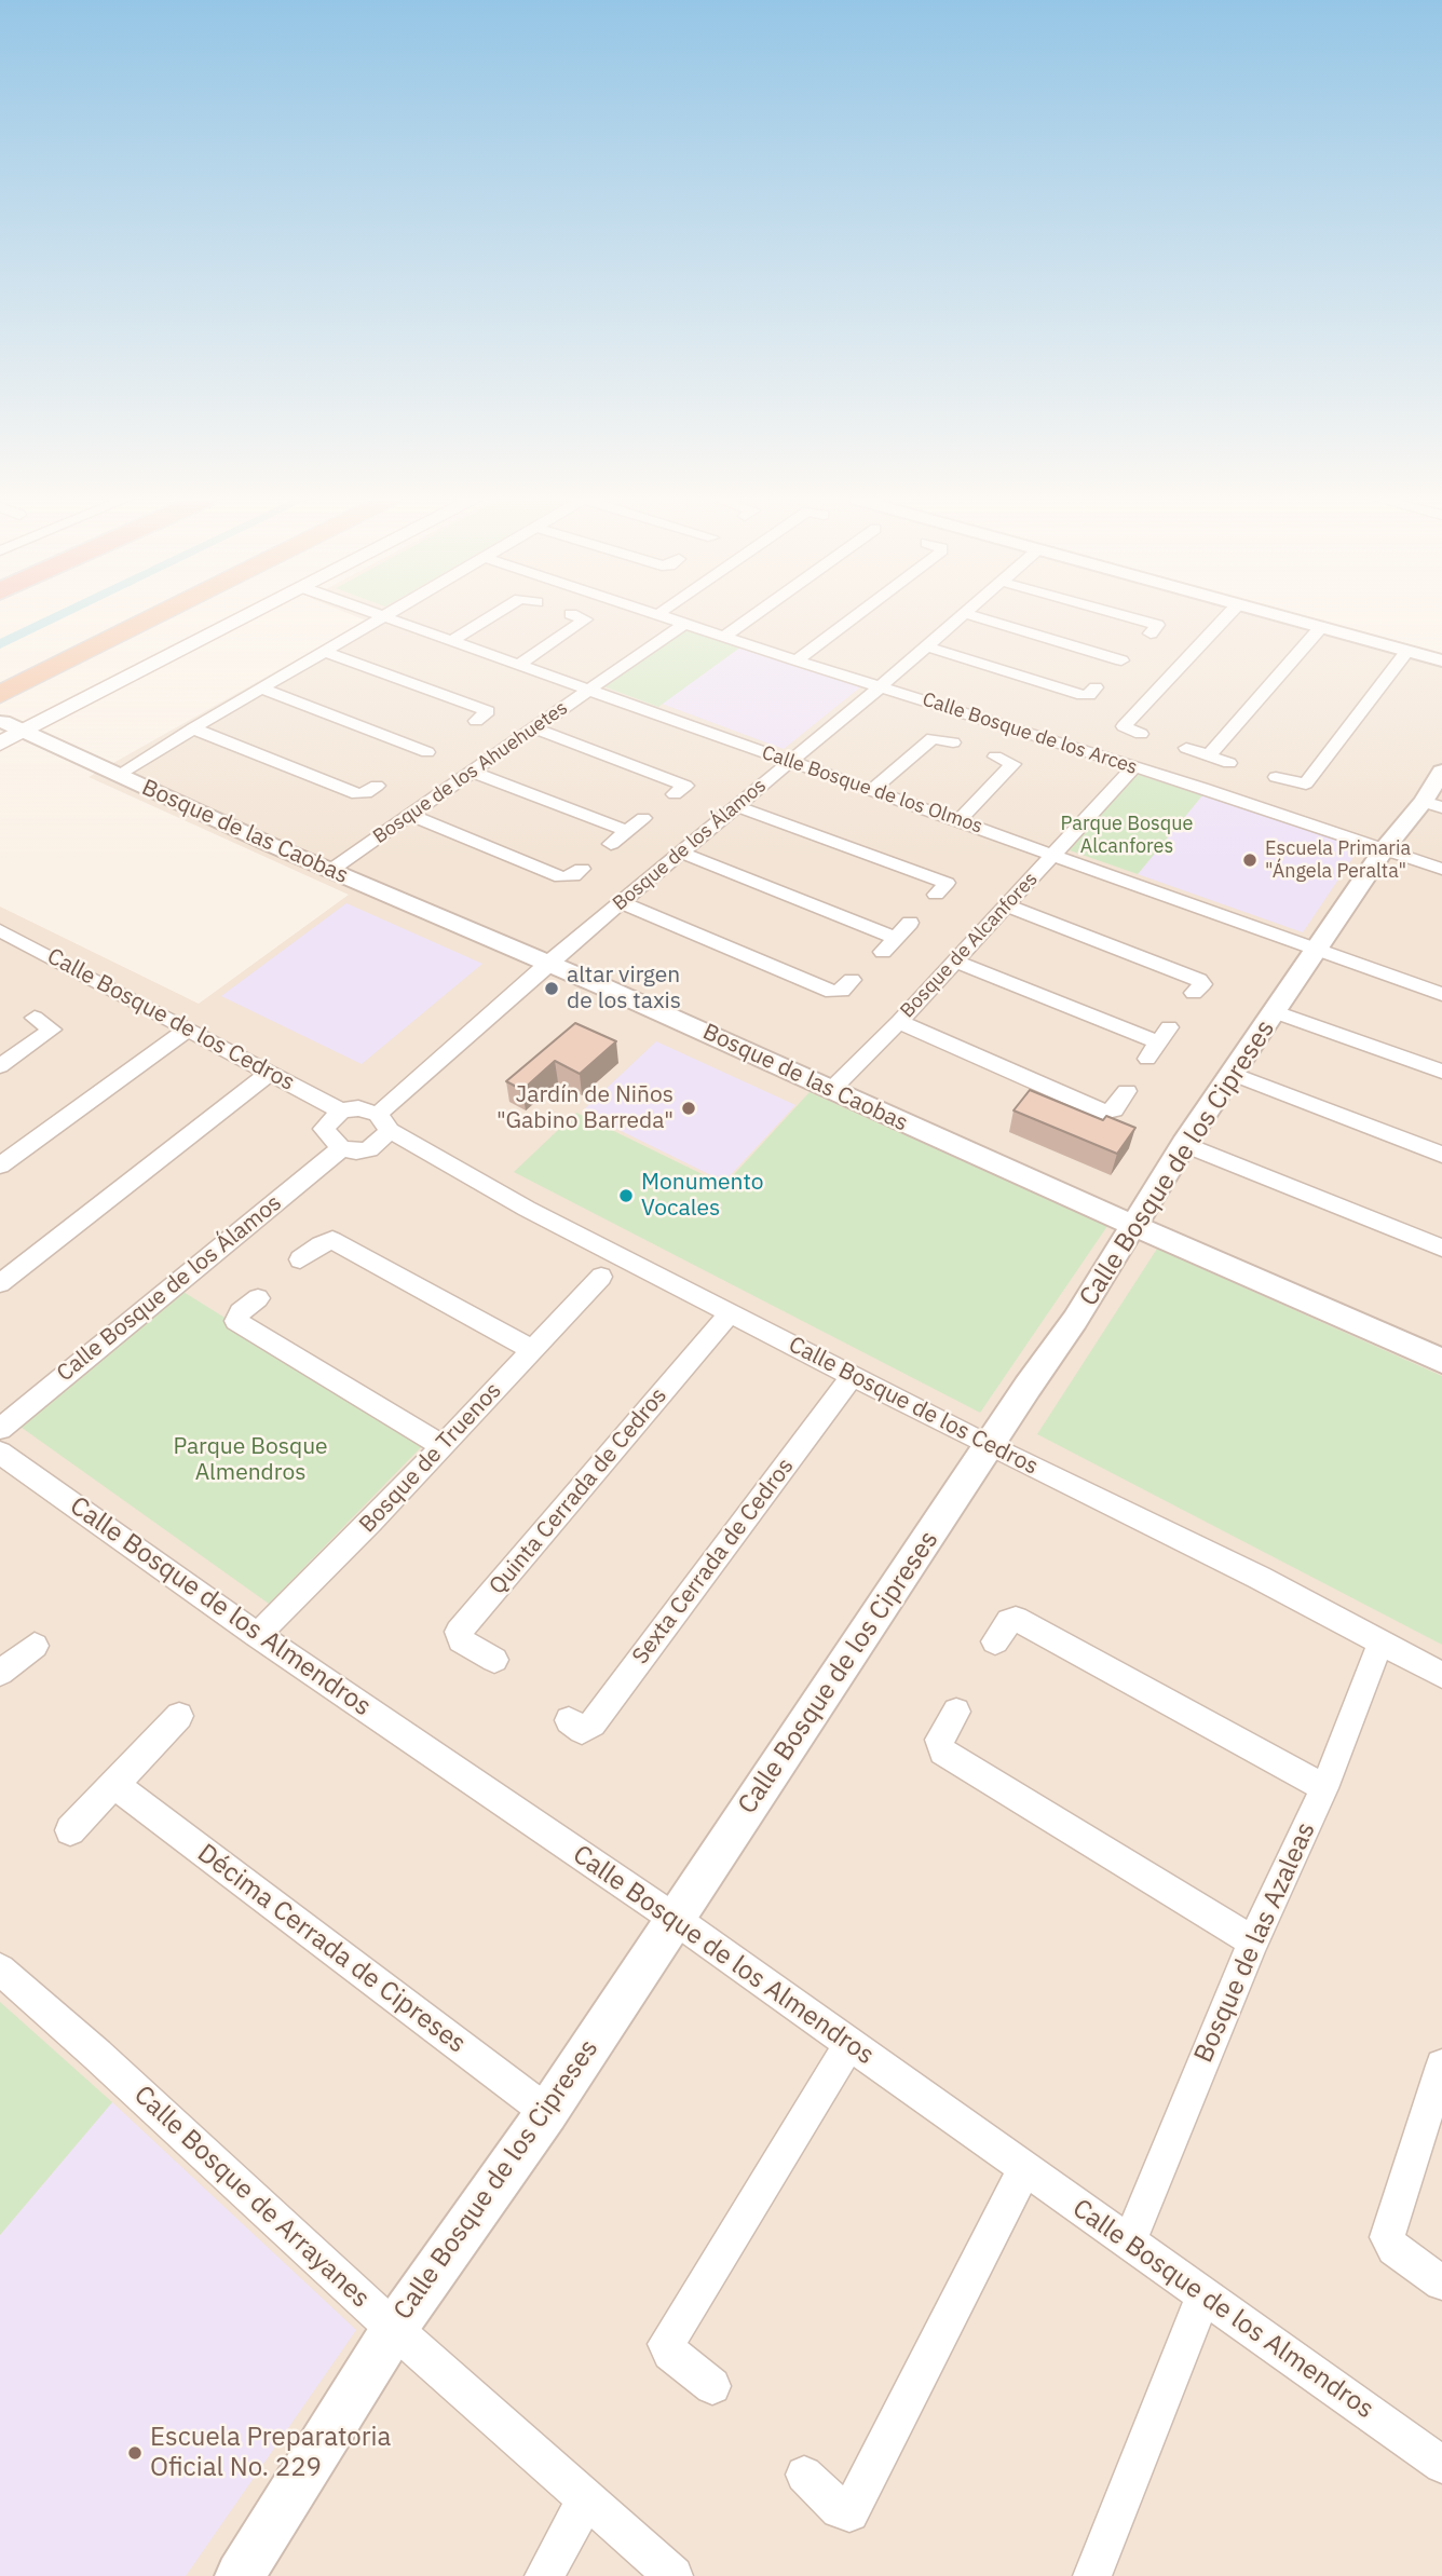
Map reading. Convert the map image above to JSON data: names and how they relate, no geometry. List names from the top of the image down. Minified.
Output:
{"streets":{"street":["Calle Bosque de los Arces","Bosque de los Ahuehuetes","Calle Bosque de los Olmos","Bosque de las Caobas","Bosque de los Álamos","Bosque de Alcanfores","Calle Bosque de los Cedros","Calle Bosque de los Cipreses","Calle Bosque de los Álamos","Bosque de Truenos","Quinta Cerrada de Cedros","Sexta Cerrada de Cedros","Calle Bosque de los Almendros","Bosque de las Azaleas","Décima Cerrada de Cipreses","Calle Bosque de Arrayanes"]},"crossings":[["Calle Bosque de los Arces","Bosque de los Ahuehuetes"],["Calle Bosque de los Arces","Bosque de los Álamos"],["Calle Bosque de los Arces","Bosque de Alcanfores"],["Calle Bosque de los Arces","Calle Bosque de los Cipreses"],["Bosque de los Ahuehuetes","Calle Bosque de los Olmos"],["Bosque de los Ahuehuetes","Bosque de las Caobas"],["Calle Bosque de los Olmos","Bosque de los Álamos"],["Calle Bosque de los Olmos","Bosque de Alcanfores"],["Calle Bosque de los Olmos","Calle Bosque de los Cipreses"],["Bosque de las Caobas","Bosque de los Álamos"],["Bosque de las Caobas","Bosque de Alcanfores"],["Bosque de las Caobas","Calle Bosque de los Cipreses"],["Bosque de los Álamos","Calle Bosque de los Cedros"],["Bosque de los Álamos","Calle Bosque de los Álamos"],["Calle Bosque de los Cedros","Calle Bosque de los Cipreses"],["Calle Bosque de los Cedros","Calle Bosque de los Álamos"],["Calle Bosque de los Cedros","Quinta Cerrada de Cedros"],["Calle Bosque de los Cedros","Sexta Cerrada de Cedros"],["Calle Bosque de los Cedros","Bosque de las Azaleas"],["Calle Bosque de los Cipreses","Calle Bosque de los Almendros"],["Calle Bosque de los Cipreses","Décima Cerrada de Cipreses"],["Calle Bosque de los Cipreses","Calle Bosque de Arrayanes"],["Bosque de Truenos","Calle Bosque de los Almendros"],["Calle Bosque de los Almendros","Bosque de las Azaleas"]],"parks":["Parque Bosque Alcanfores","Parque Bosque Almendros"],"places":["Escuela Primaria \"Ángela Peralta\"","altar virgen de los taxis","Jardín de Niños \"Gabino Barreda\"","Monumento Vocales","Escuela Preparatoria Oficial No. 229"]}
